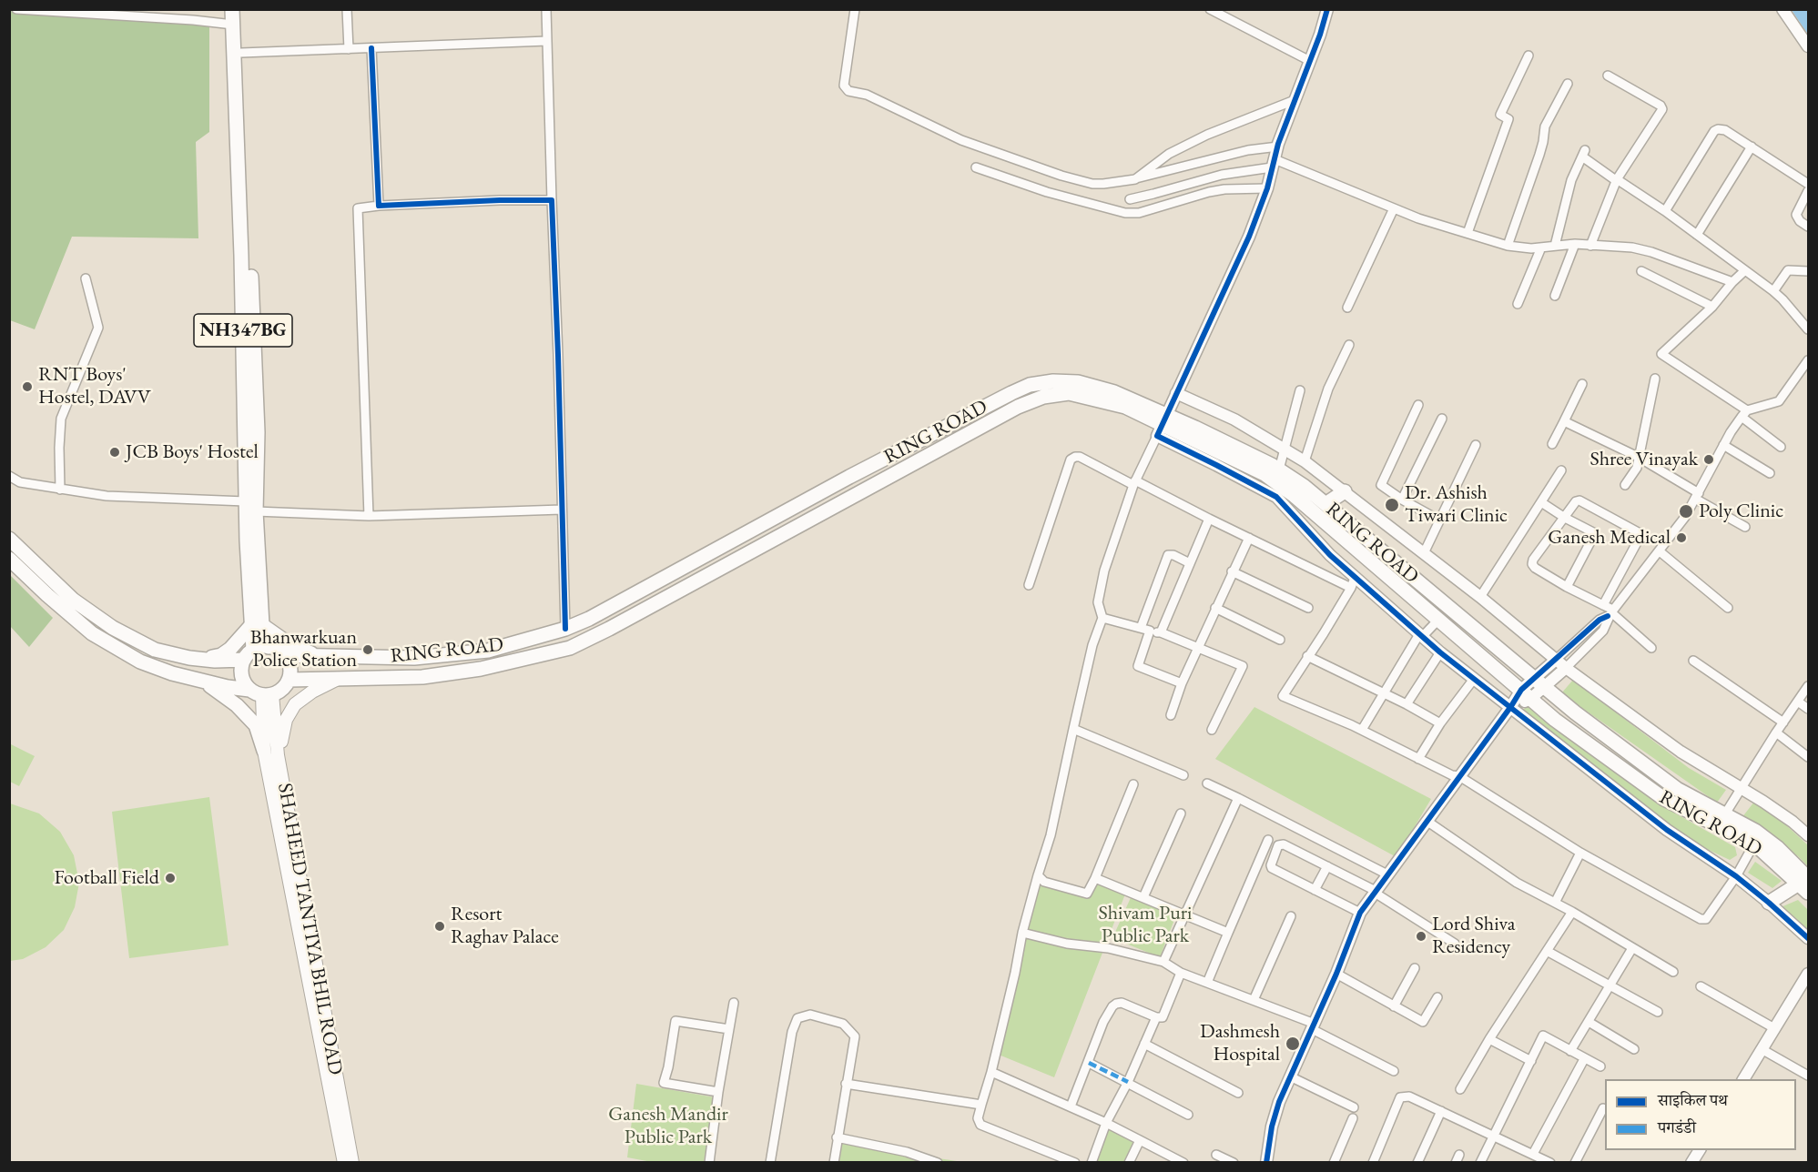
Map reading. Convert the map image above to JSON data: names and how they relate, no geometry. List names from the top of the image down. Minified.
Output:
{"streets":{"main road":["NH347BG","RING ROAD","SHAHEED TANTIYA BHIL ROAD"]},"crossings":[["NH347BG","RING ROAD"],["NH347BG","SHAHEED TANTIYA BHIL ROAD"],["RING ROAD","SHAHEED TANTIYA BHIL ROAD"]],"parks":["Shivam Puri Public Park","Ganesh Mandir Public Park"],"places":["RNT Boys' Hostel, DAVV","JCB Boys' Hostel","Shree Vinayak","Dr. Ashish Tiwari Clinic","Poly Clinic","Ganesh Medical","Bhanwarkuan Police Station","Football Field","Resort Raghav Palace","Lord Shiva Residency","Dashmesh Hospital"],"legend":["साइकिल पथ","पगडंडी"]}
